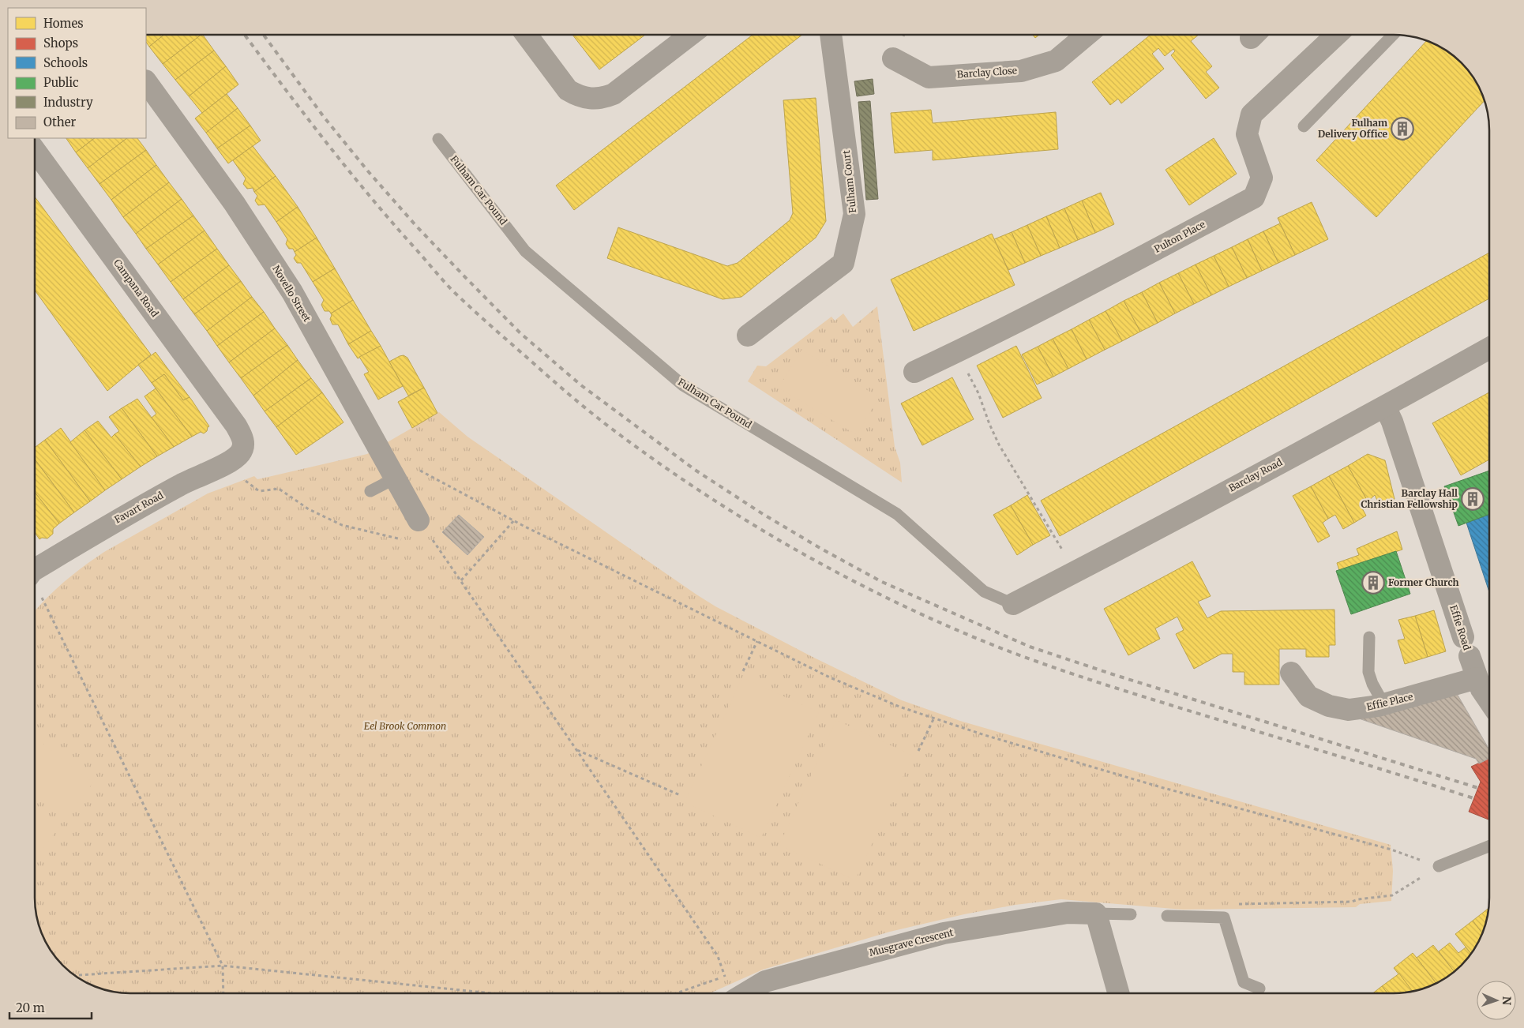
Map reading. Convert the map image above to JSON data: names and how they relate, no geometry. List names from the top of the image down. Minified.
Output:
{"streets":{"street":["Barclay Close","Fulham Court","Pulton Place","Campana Road","Novello Street","Barclay Road","Favart Road","Effie Road","Effie Place","Musgrave Crescent"],"lane":["Fulham Car Pound"]},"crossings":[["Fulham Car Pound","Barclay Road"],["Campana Road","Favart Road"],["Barclay Road","Effie Road"],["Effie Road","Effie Place"]],"parks":["Eel Brook Common"],"places":{"building":["Fulham Delivery Office","Barclay Hall Christian Fellowship","Former Church"]},"legend":["Homes","Shops","Schools","Public","Industry","Other"],"scale_bar":"20 m","north":"right"}
